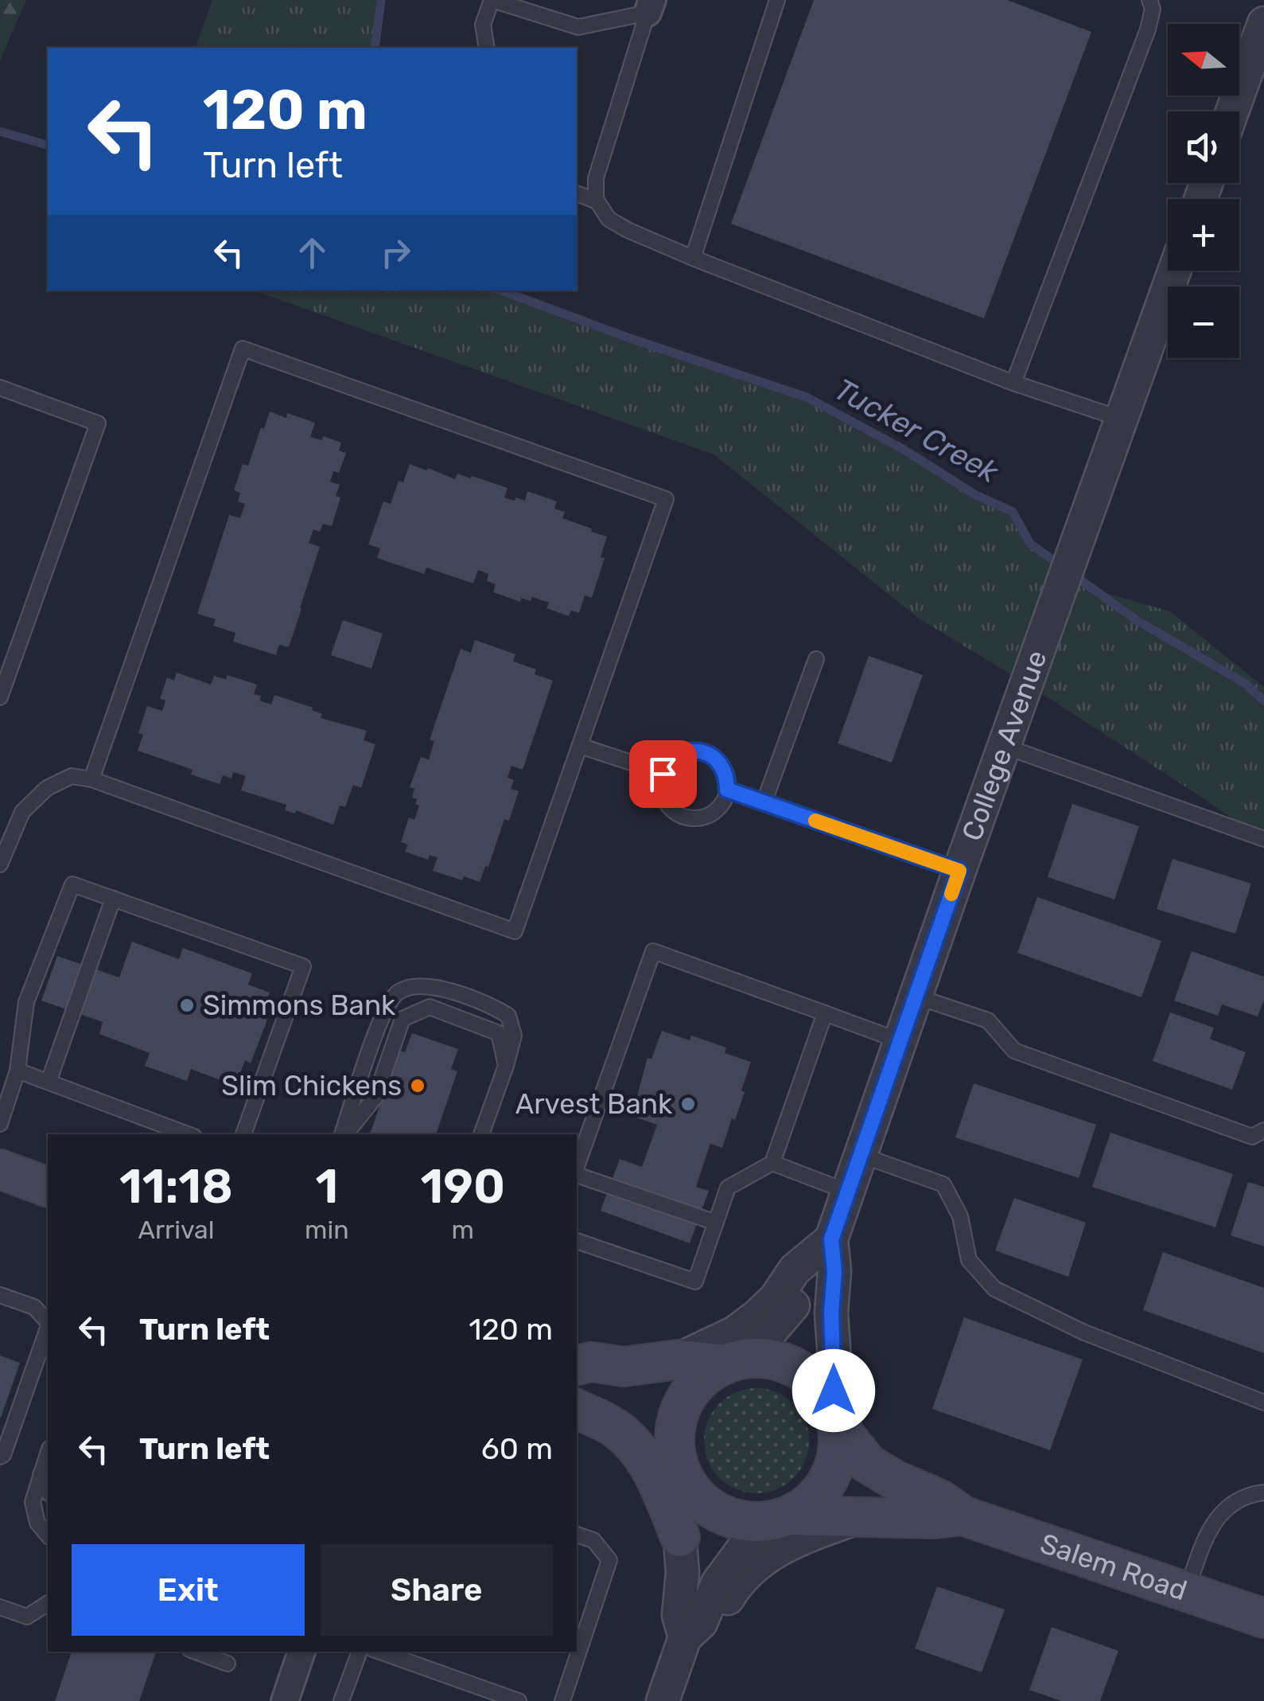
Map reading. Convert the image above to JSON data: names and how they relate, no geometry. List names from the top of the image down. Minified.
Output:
{"streets":{"main road":["Salem Road"],"street":["College Avenue"]},"crossings":[["College Avenue","Salem Road"]],"water":["Tucker Creek"],"places":["Simmons Bank","Slim Chickens","Arvest Bank"],"north":"left","page":{"map_buttons":["+","−"],"turn":["120 m","Turn left"],"eta":["11:18","Arrival","1","min","190","m"],"list":[{"name":"Turn left","value":"120 m"},{"name":"Turn left","value":"60 m"}],"buttons":["Exit","Share"]}}
